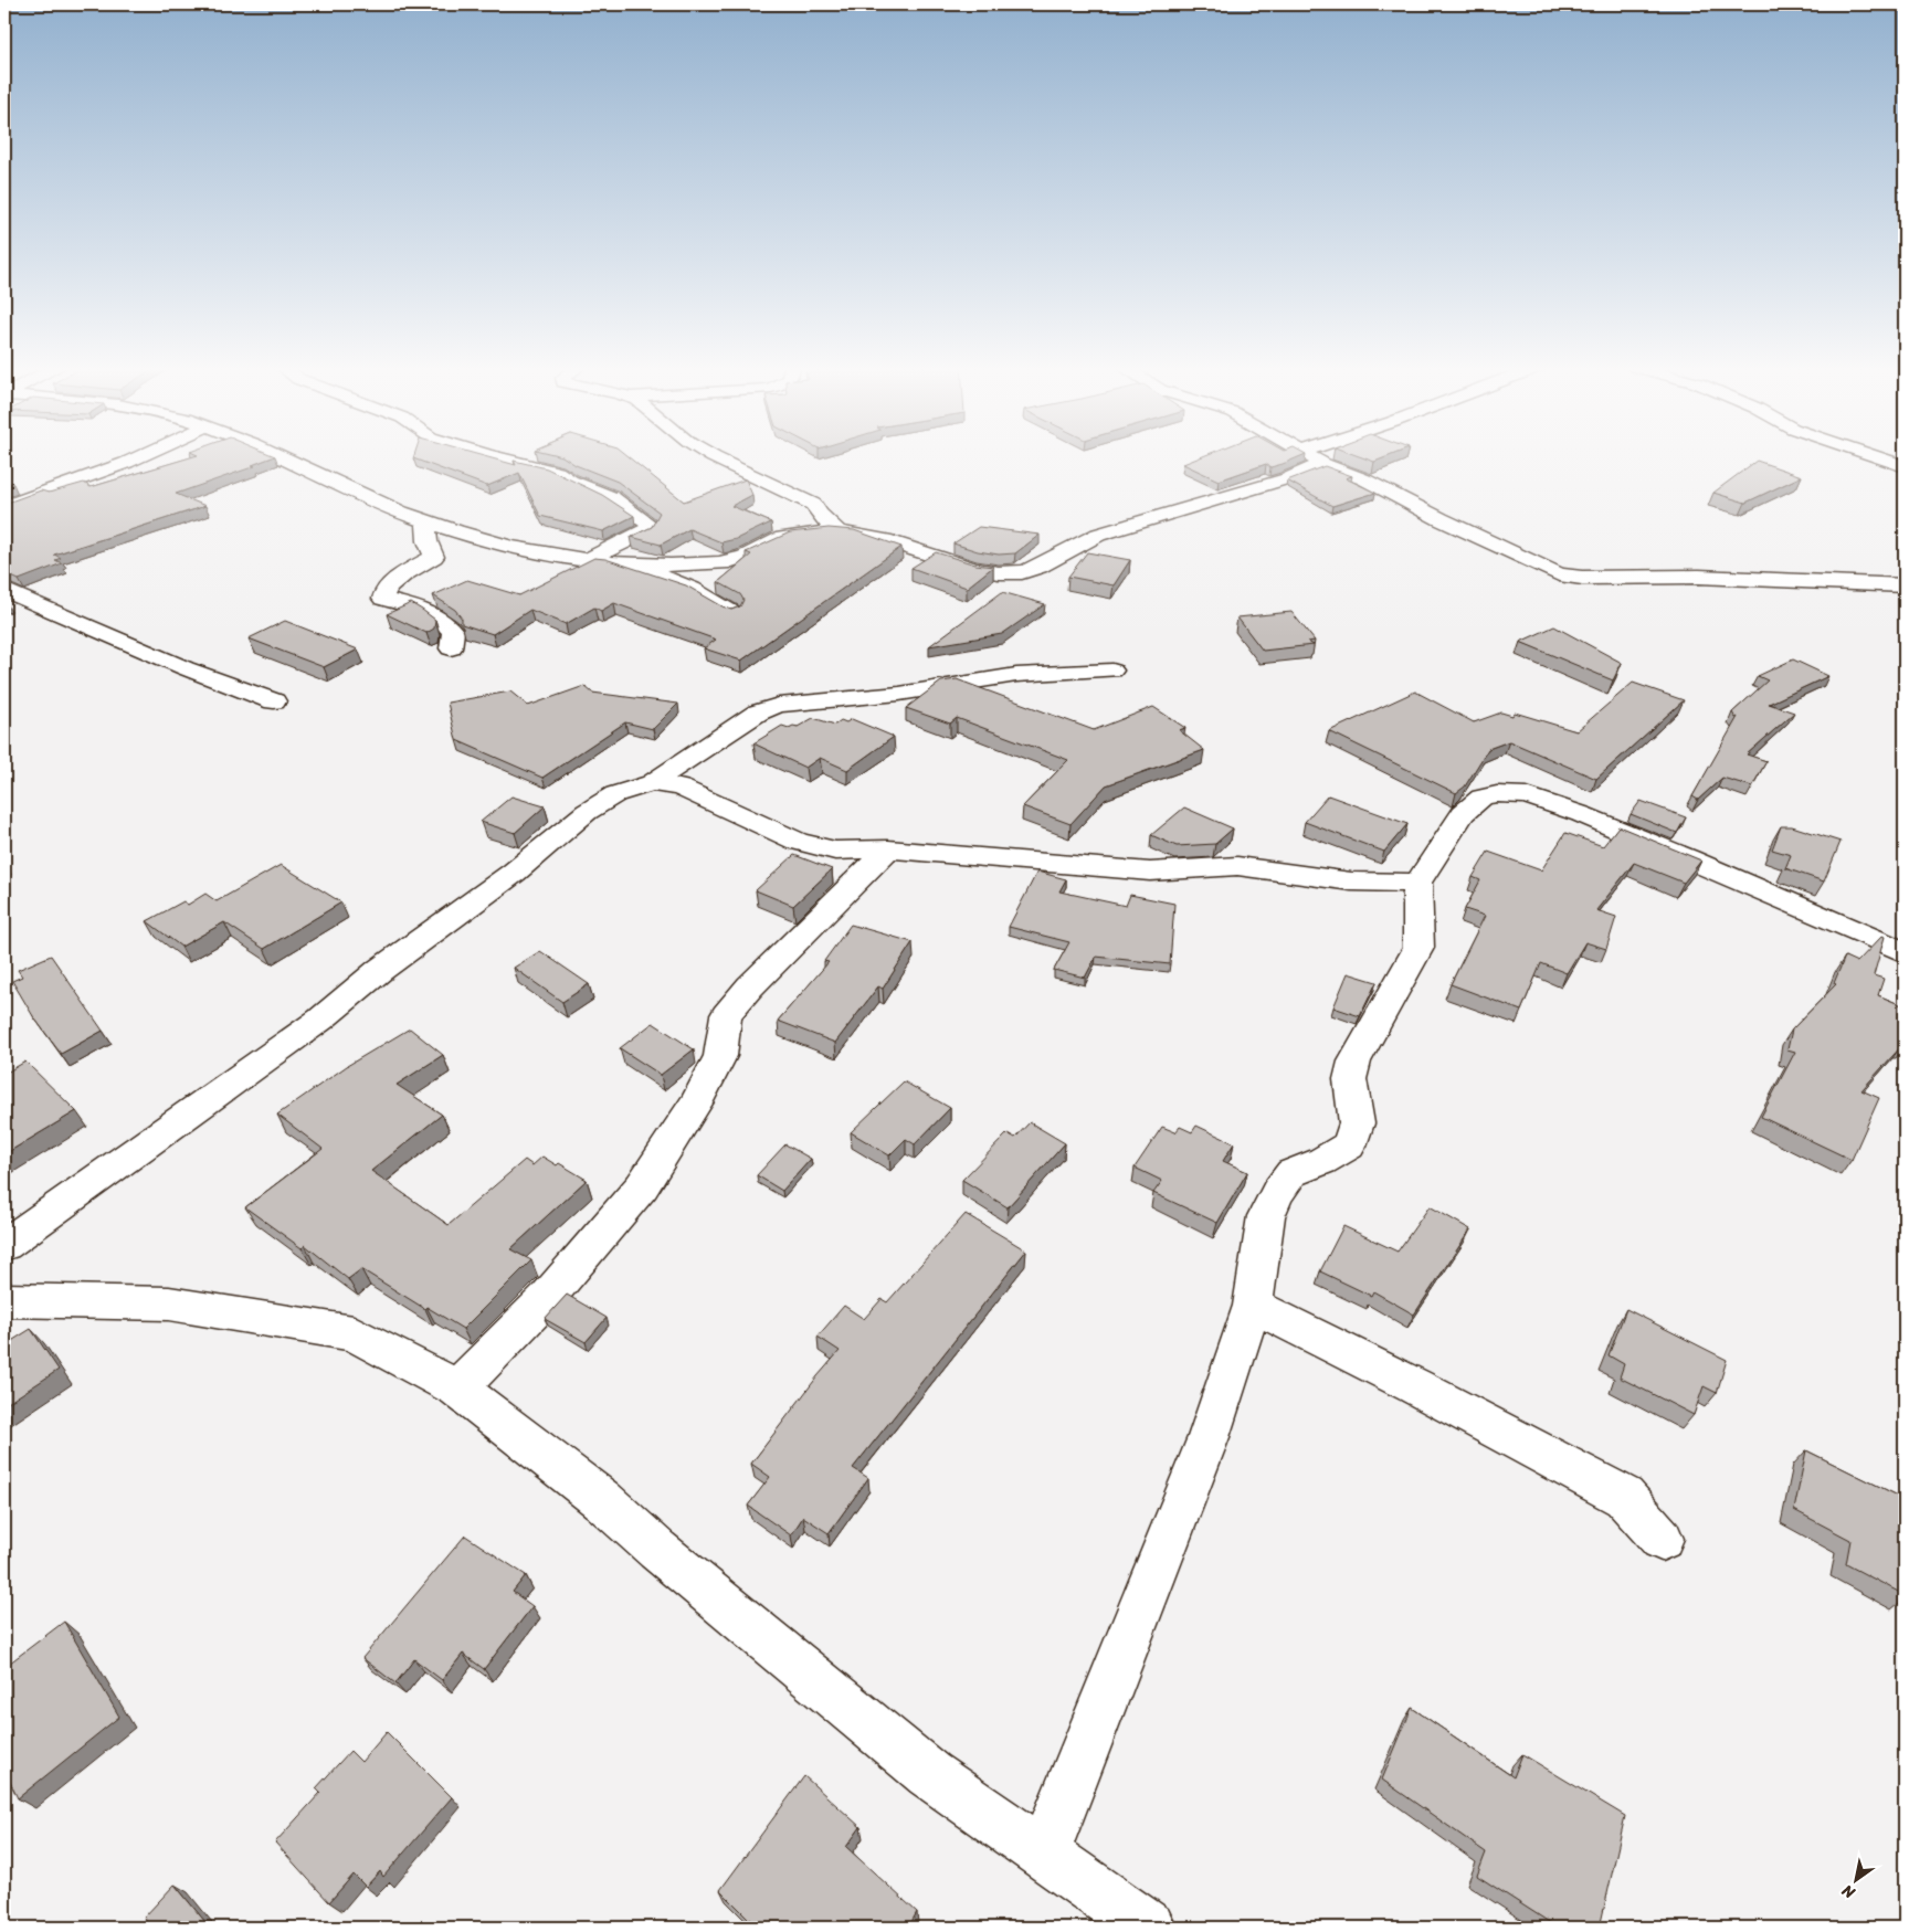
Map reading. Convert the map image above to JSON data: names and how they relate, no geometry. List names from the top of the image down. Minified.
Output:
{"north":"bottom left"}
